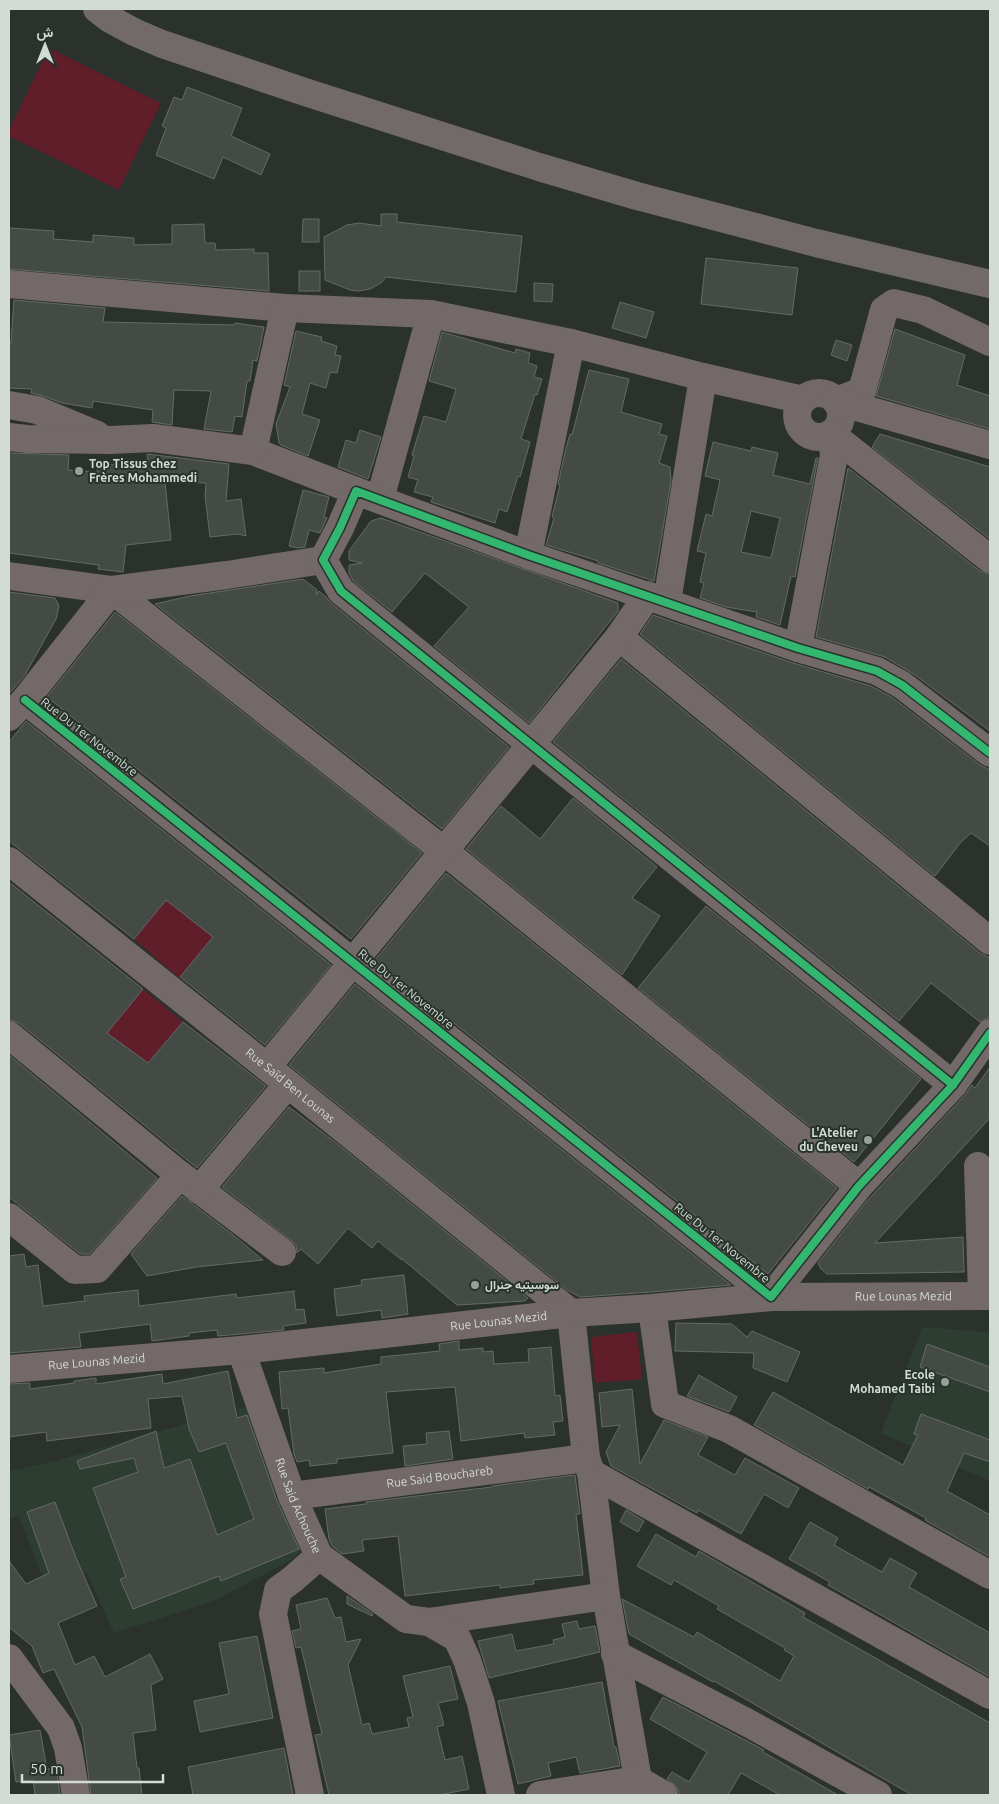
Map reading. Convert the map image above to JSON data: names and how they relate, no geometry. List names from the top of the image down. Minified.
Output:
{"streets":{"street":["Rue Du 1er Novembre","Rue Saïd Ben Lounas","Rue Lounas Mezid","Rue Said Bouchareb","Rue Said Achouche"]},"crossings":[["Rue Du 1er Novembre","Rue Lounas Mezid"],["Rue Saïd Ben Lounas","Rue Lounas Mezid"],["Rue Lounas Mezid","Rue Said Achouche"],["Rue Said Bouchareb","Rue Said Achouche"]],"places":["Top Tissus chez Frères Mohammedi","L'Atelier du Cheveu","سوسيتيه جنرال","Ecole Mohamed Taibi"],"scale_bar":"50 m","north":"top"}
